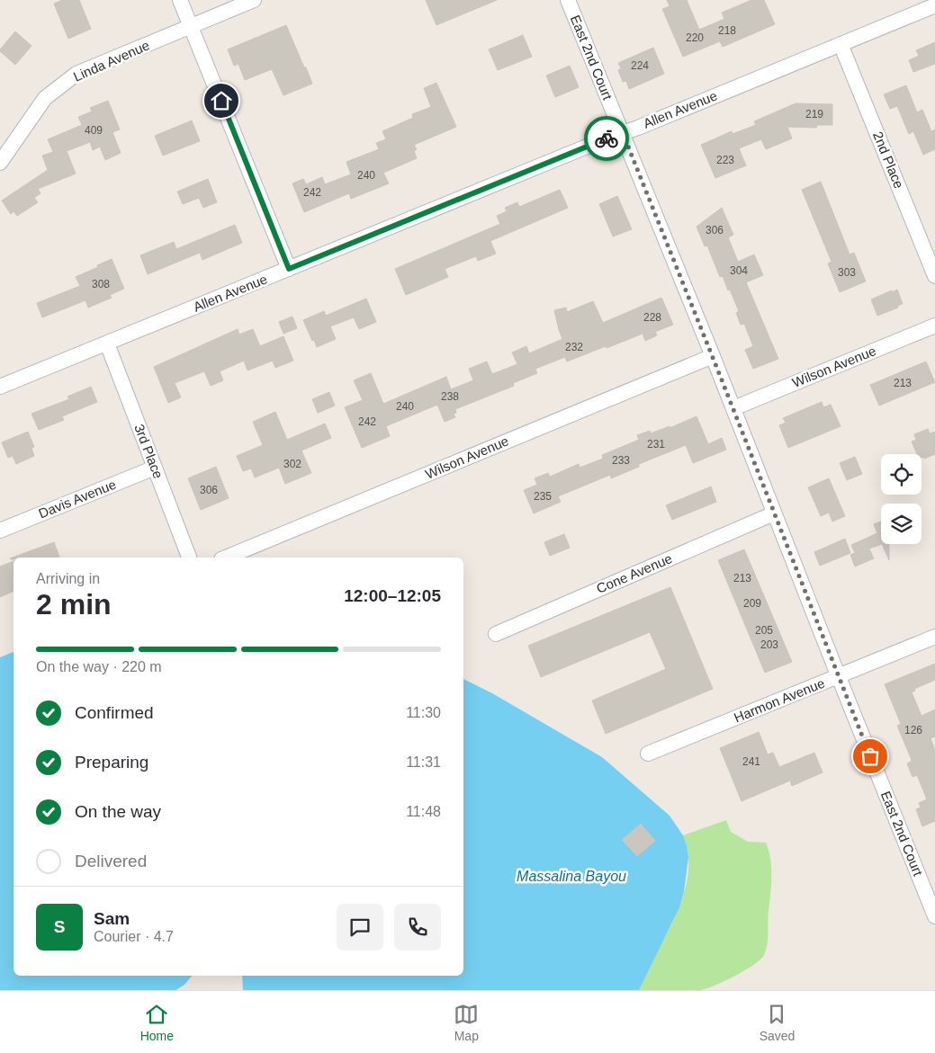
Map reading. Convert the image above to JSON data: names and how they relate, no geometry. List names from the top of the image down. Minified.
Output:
{"streets":{"street":["East 2nd Court","Linda Avenue","Allen Avenue","2nd Place","Wilson Avenue","3rd Place","Davis Avenue","Cone Avenue","Harmon Avenue"]},"crossings":[["East 2nd Court","Allen Avenue"],["East 2nd Court","Wilson Avenue"],["East 2nd Court","Cone Avenue"],["East 2nd Court","Harmon Avenue"],["Allen Avenue","2nd Place"],["Allen Avenue","3rd Place"],["3rd Place","Davis Avenue"]],"water":["Massalina Bayou"],"house_numbers":["218","220","224","219","409","223","240","242","306","304","303","308","228","232","213","238","240","242","231","233","302","306","235","213","209","205","203","126","241"],"page":{"heading":["2 min","Arriving in","12:00–12:05"],"panel":["Sam","Courier · 4.7"],"bar":"On the way · 220 m","list":[["Confirmed","11:30"],["Preparing","11:31"],["On the way","11:48"],"Delivered"],"round":"S","tabs":["Home","Map","Saved"]}}
